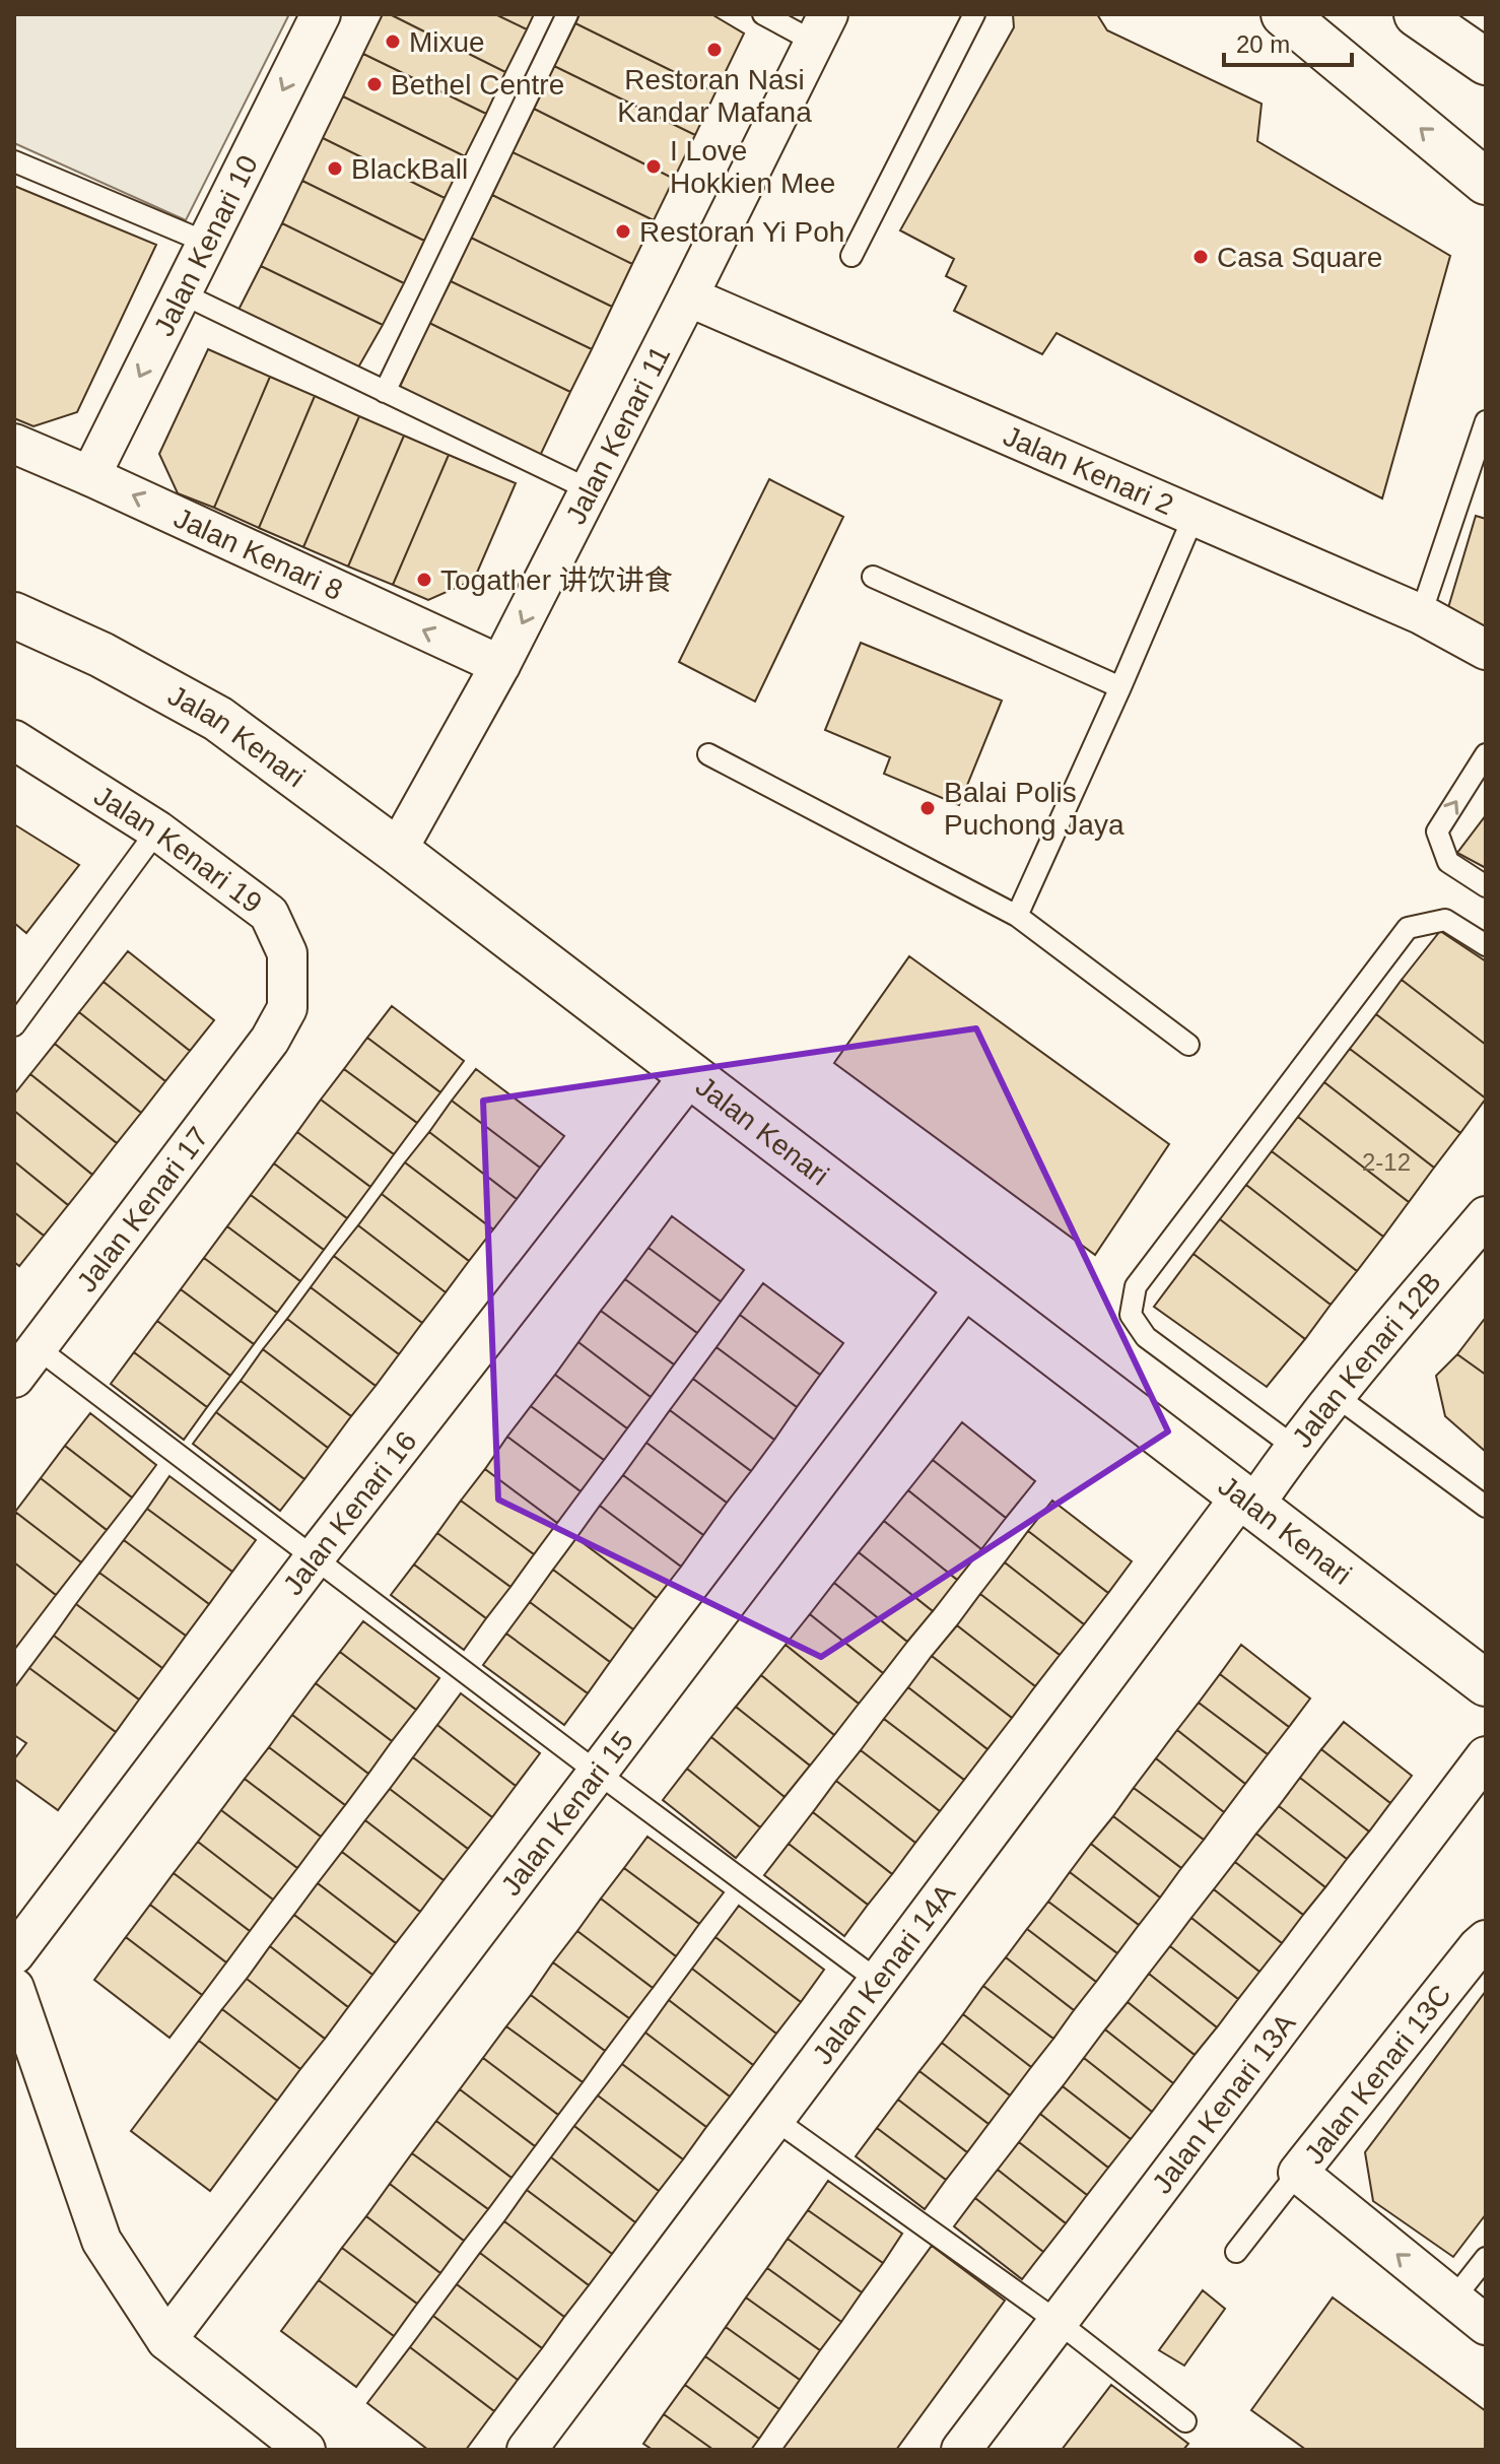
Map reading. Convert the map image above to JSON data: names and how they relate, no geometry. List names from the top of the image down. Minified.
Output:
{"streets":{"main road":["Jalan Kenari"],"street":["Jalan Kenari 10","Jalan Kenari 11","Jalan Kenari 2","Jalan Kenari 8","Jalan Kenari 19","Jalan Kenari 17","Jalan Kenari 12B","Jalan Kenari 16","Jalan Kenari 15","Jalan Kenari 14A","Jalan Kenari 13C","Jalan Kenari 13A"]},"crossings":[["Jalan Kenari 10","Jalan Kenari 8"],["Jalan Kenari 11","Jalan Kenari 2"],["Jalan Kenari 11","Jalan Kenari 8"],["Jalan Kenari 11","Jalan Kenari"],["Jalan Kenari","Jalan Kenari 12B"],["Jalan Kenari","Jalan Kenari 16"],["Jalan Kenari","Jalan Kenari 15"],["Jalan Kenari","Jalan Kenari 14A"],["Jalan Kenari 19","Jalan Kenari 17"],["Jalan Kenari 12B","Jalan Kenari 14A"]],"one_way":["Jalan Kenari 10","Jalan Kenari 8","Jalan Kenari 13C"],"places":["Mixue","Restoran Nasi Kandar Mafana","Bethel Centre","I Love Hokkien Mee","BlackBall","Restoran Yi Poh","Casa Square","Togather 讲饮讲食","Balai Polis Puchong Jaya"],"house_numbers":["2-12"],"scale_bar":"20 m"}
